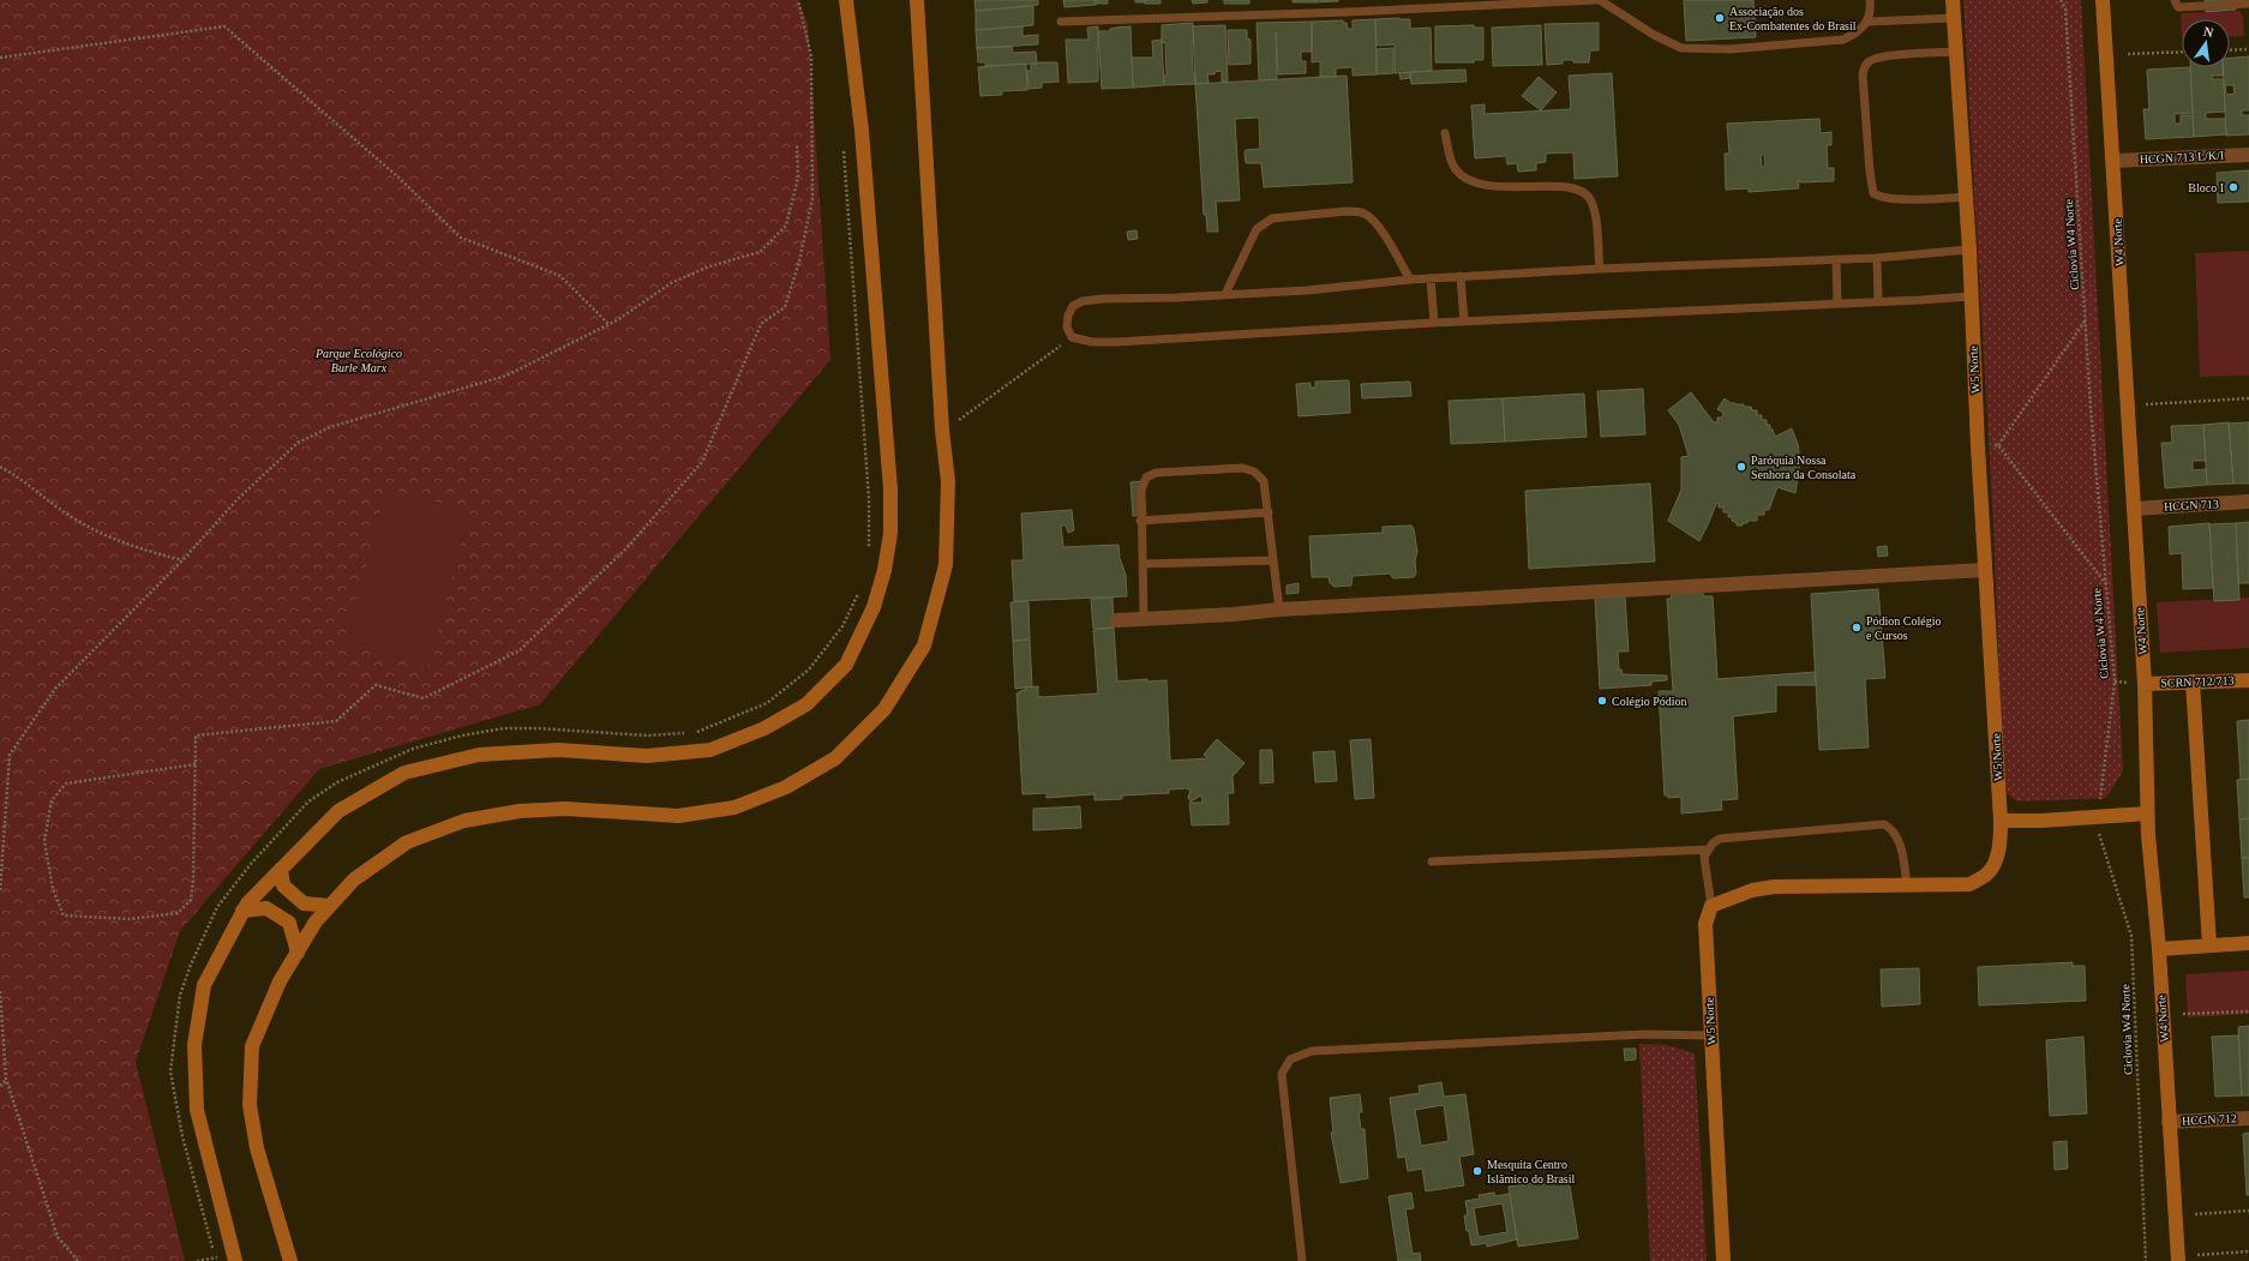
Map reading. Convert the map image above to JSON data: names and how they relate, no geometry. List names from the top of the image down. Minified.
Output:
{"streets":{"street":["HCGN 713 L/K/I","W4 Norte","W5 Norte","HCGN 713","SCRN 712/713","HCGN 712"],"path":["Ciclovia W4 Norte"]},"crossings":[["HCGN 713 L/K/I","W4 Norte"],["W4 Norte","HCGN 713"],["W4 Norte","SCRN 712/713"],["W4 Norte","HCGN 712"]],"parks":["Parque Ecológico Burle Marx"],"places":["Associação dos Ex-Combatentes do Brasil","Bloco I","Paróquia Nossa Senhora da Consolata","Pódion Colégio e Cursos","Colégio Pódion","Mesquita Centro Islâmico do Brasil"],"north":"top"}
